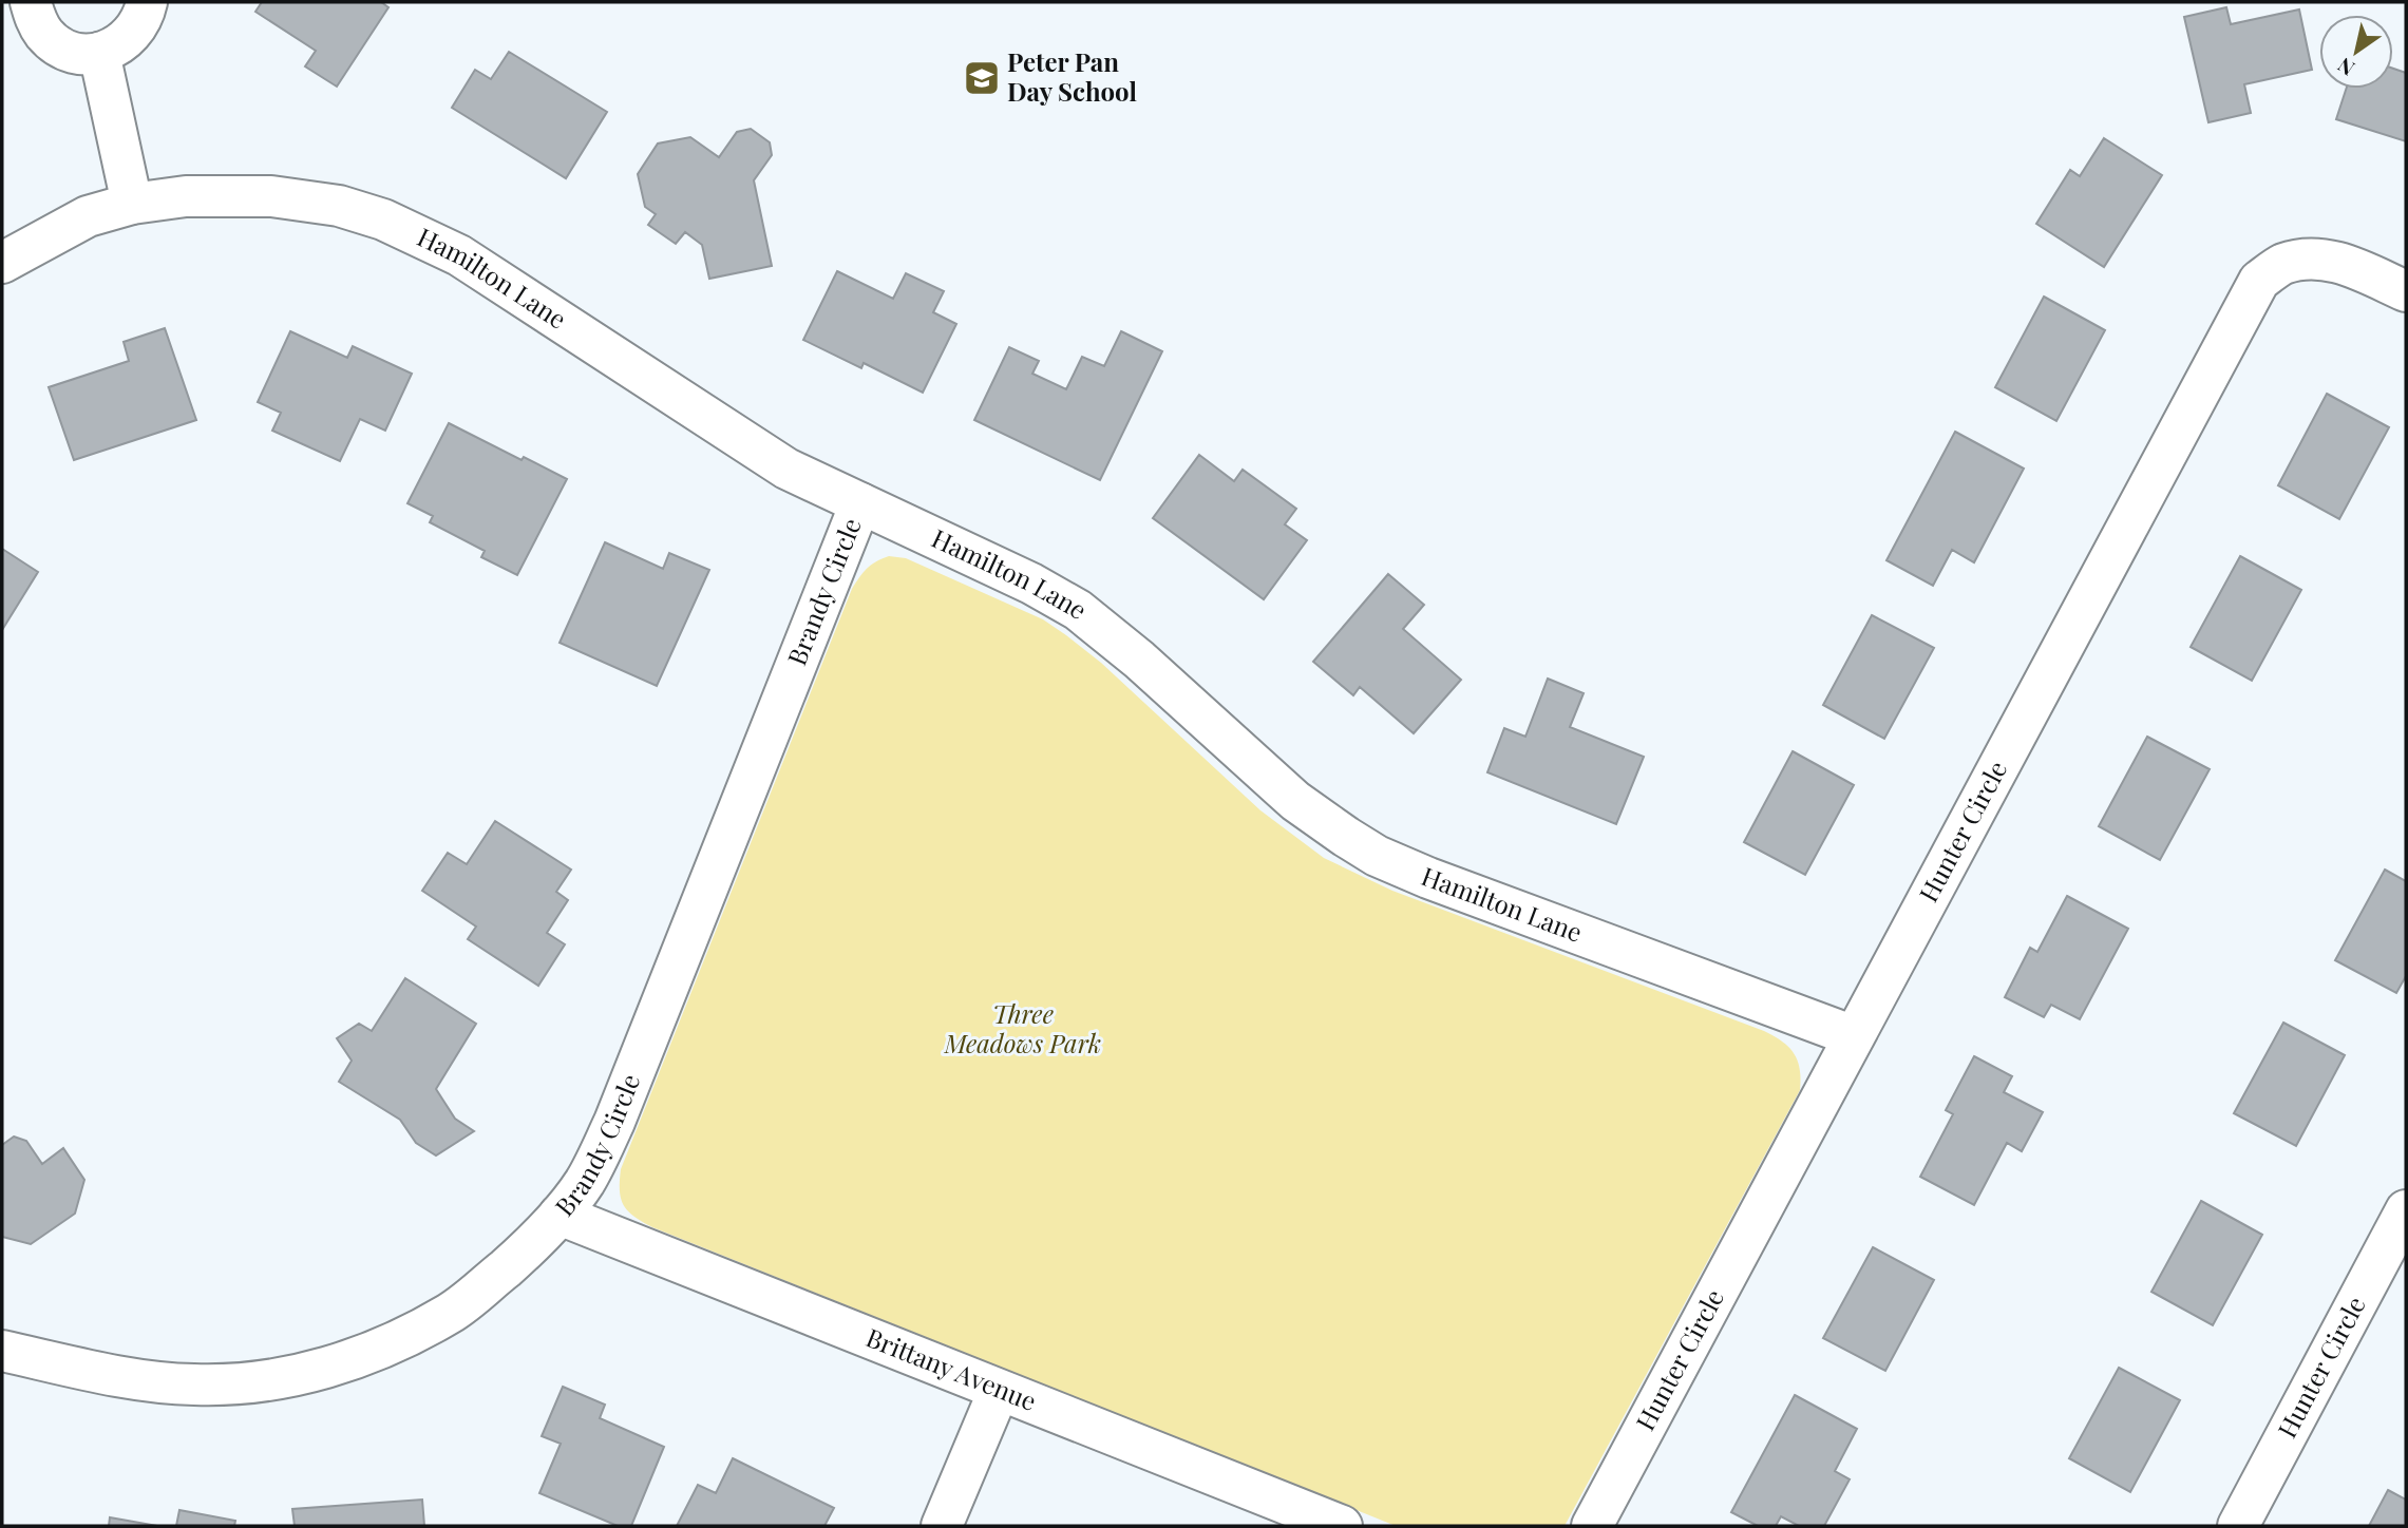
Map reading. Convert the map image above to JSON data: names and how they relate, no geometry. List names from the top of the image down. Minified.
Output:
{"streets":{"street":["Hamilton Lane","Brandy Circle","Hunter Circle","Brittany Avenue"]},"crossings":[["Hamilton Lane","Brandy Circle"],["Hamilton Lane","Hunter Circle"],["Brandy Circle","Brittany Avenue"]],"parks":["Three Meadows Park"],"places":{"school or university":["Peter Pan Day School"]},"north":"bottom left"}
